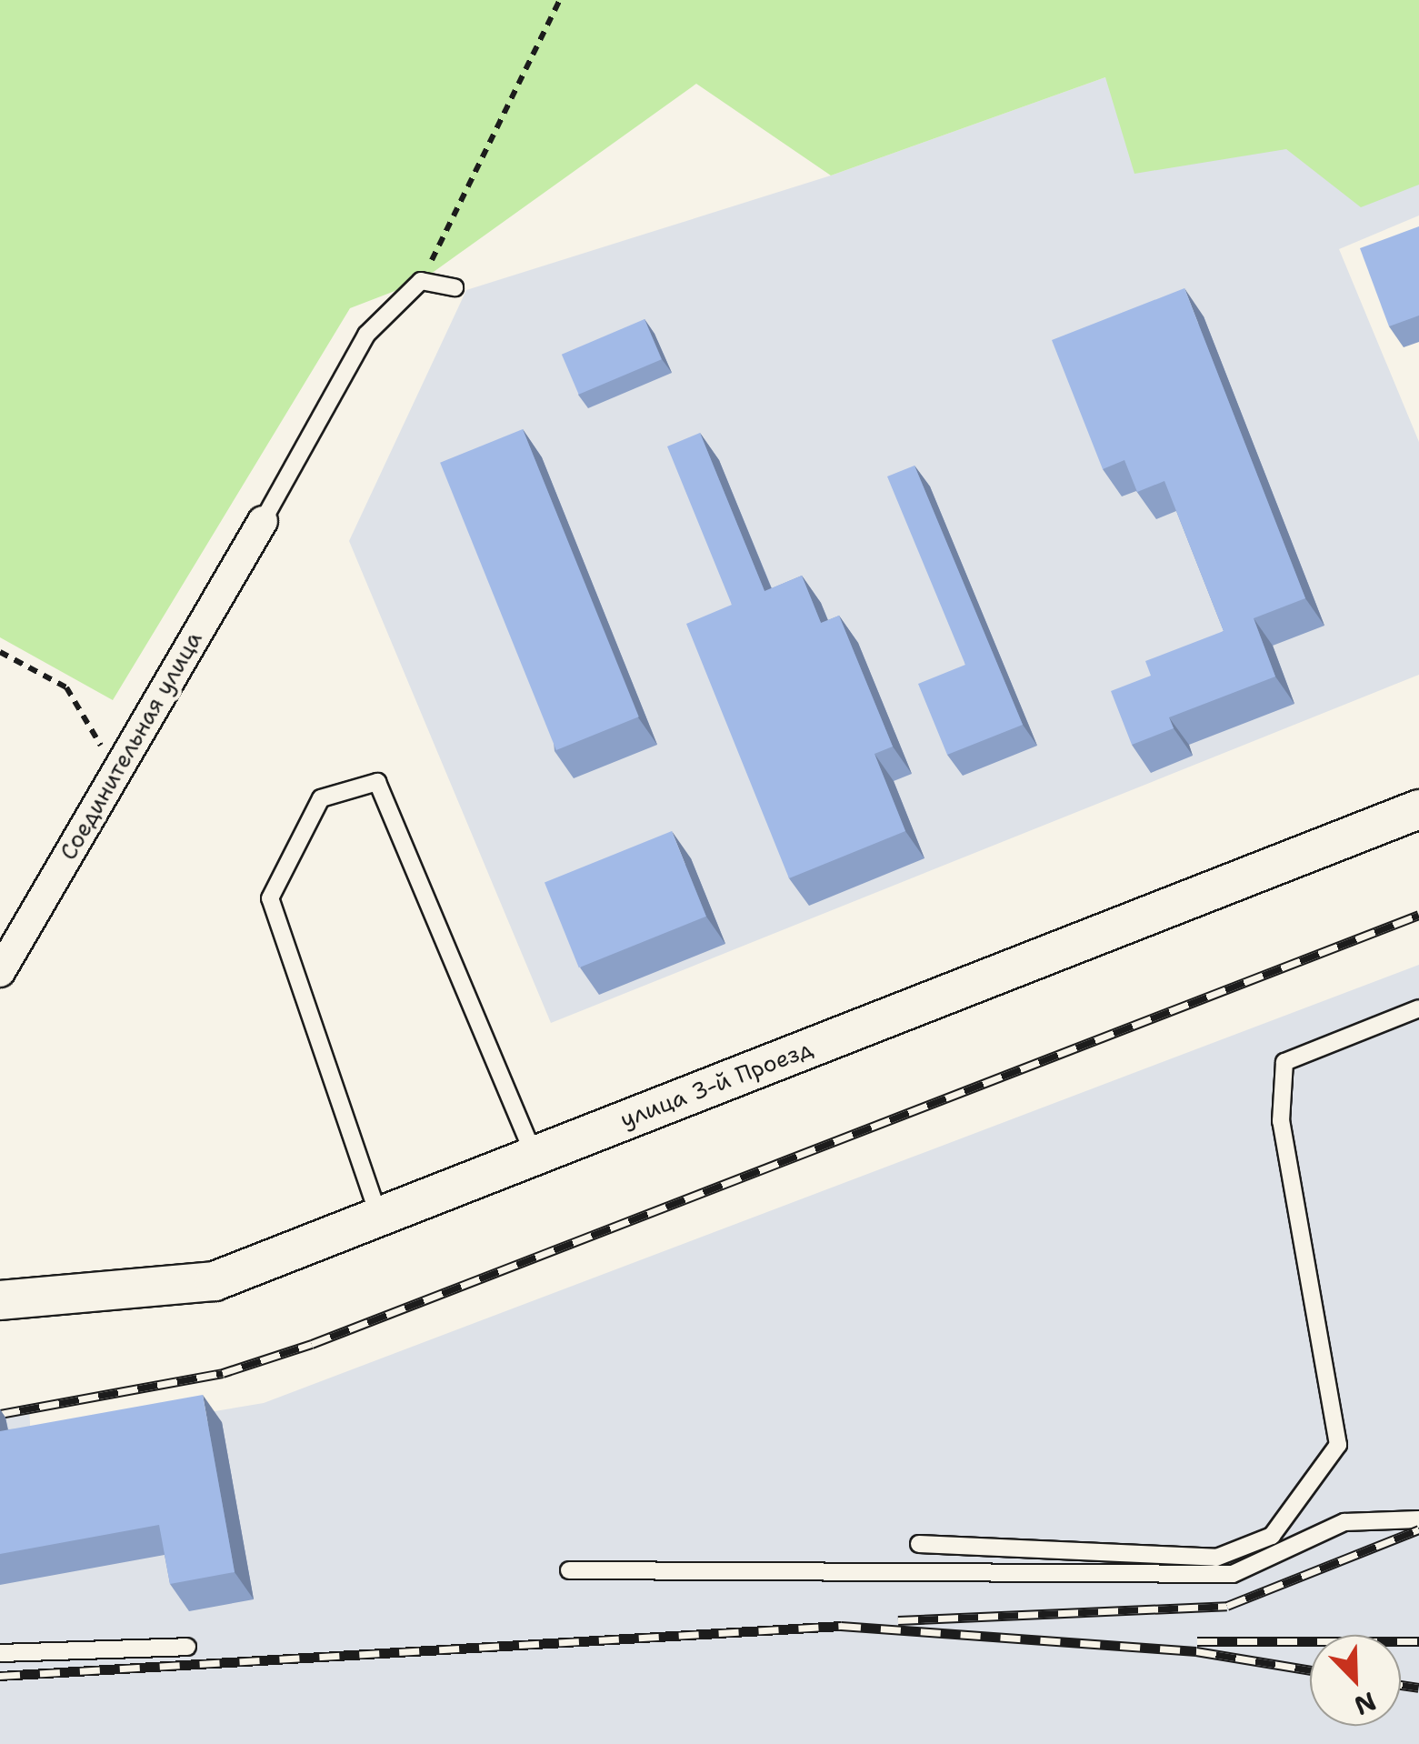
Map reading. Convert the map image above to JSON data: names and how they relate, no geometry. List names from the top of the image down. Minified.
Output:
{"streets":{"street":["Соединительная улица","улица 3-й Проезд"]},"north":"bottom right"}
